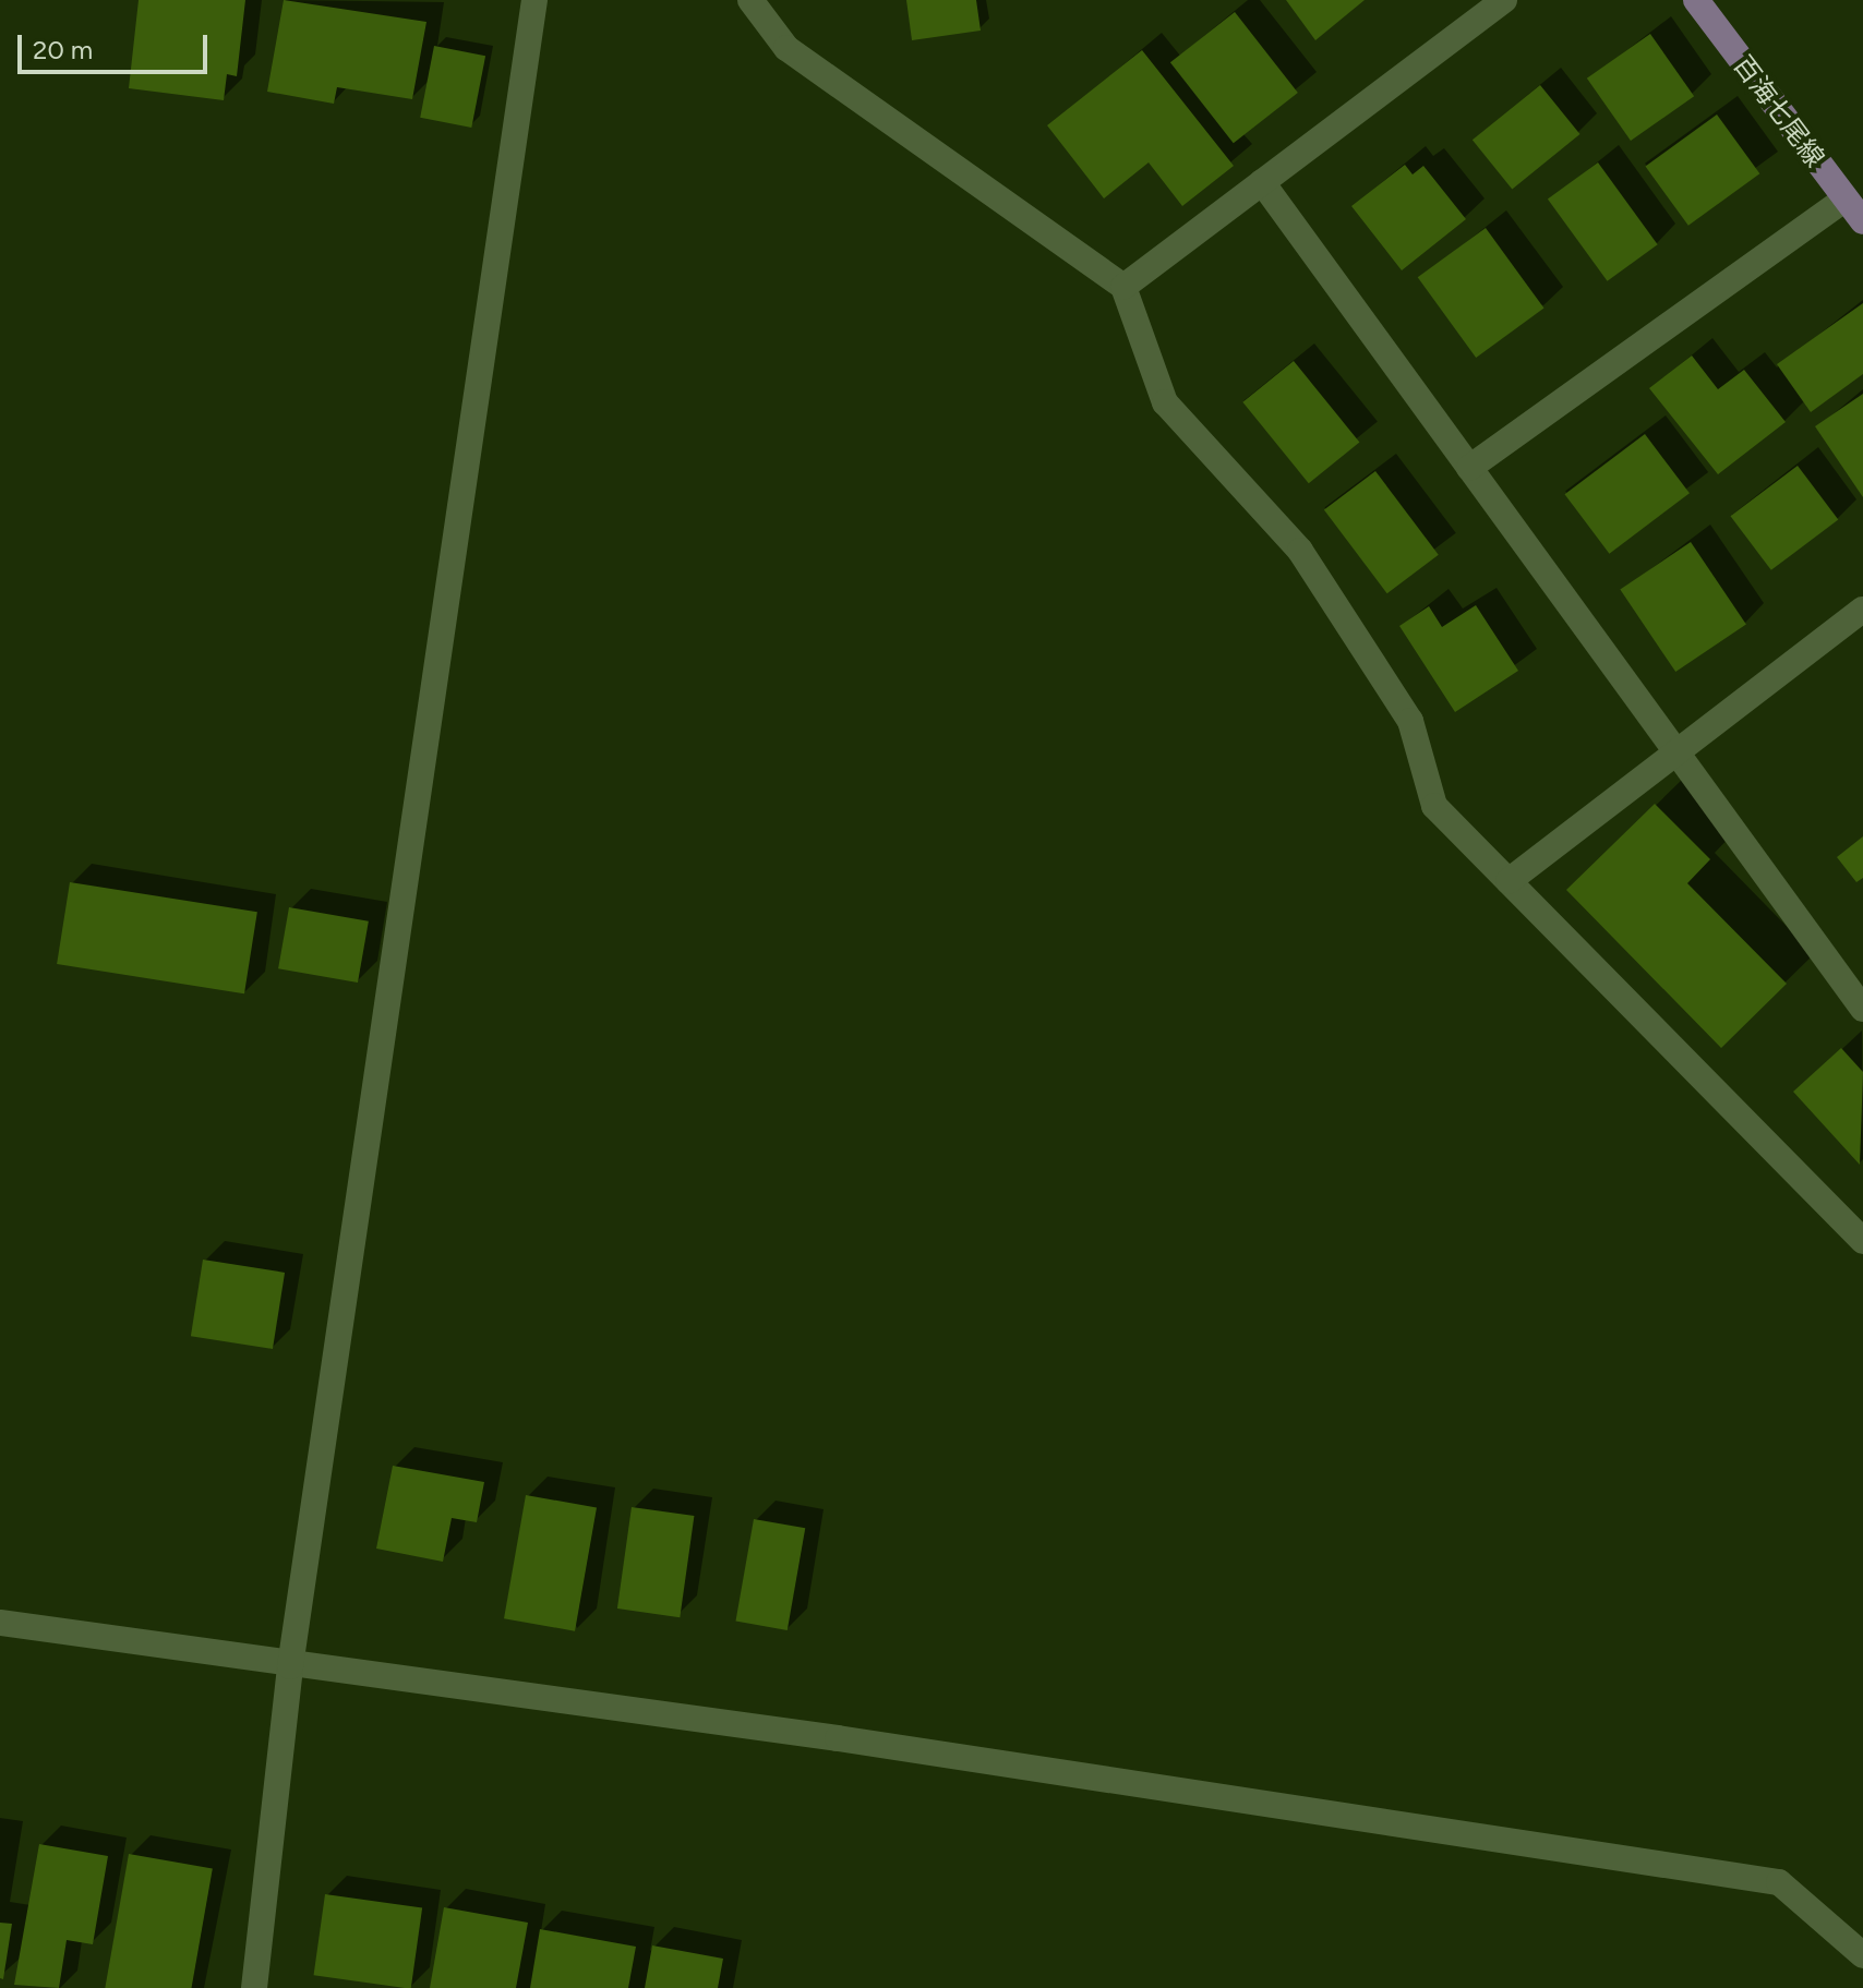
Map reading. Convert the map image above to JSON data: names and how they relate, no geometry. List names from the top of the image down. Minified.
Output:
{"streets":{"main road":["百海七尾線"]},"scale_bar":"20 m"}
